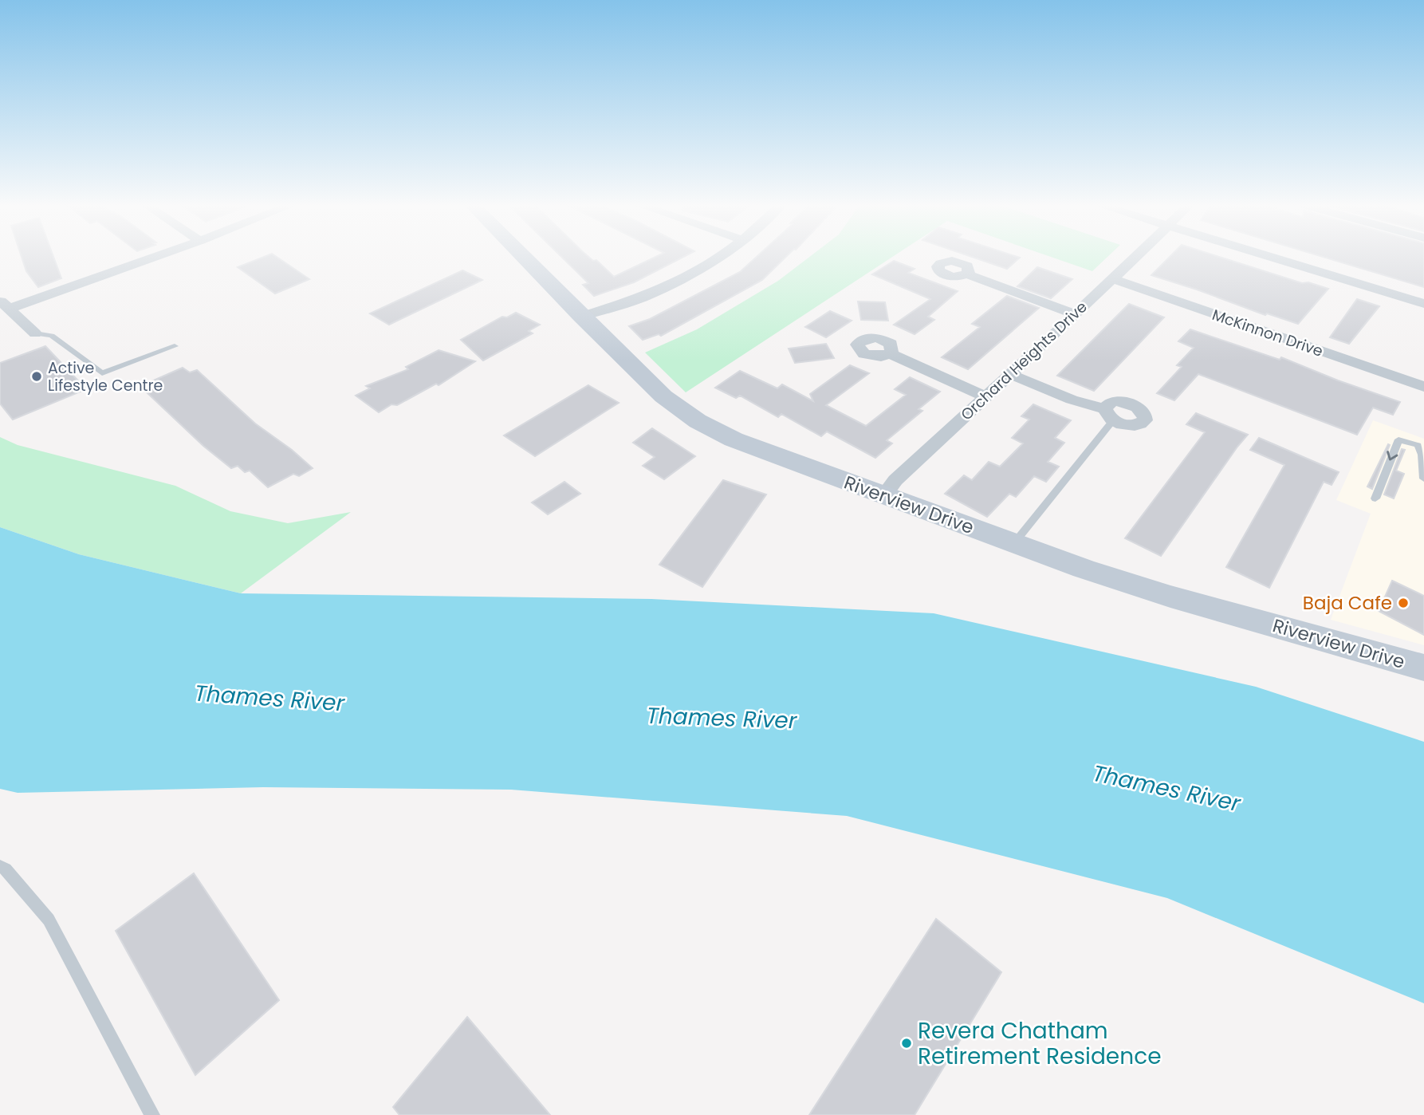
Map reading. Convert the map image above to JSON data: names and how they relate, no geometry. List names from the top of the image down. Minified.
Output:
{"streets":{"street":["McKinnon Drive","Orchard Heights Drive","Riverview Drive"]},"crossings":[["McKinnon Drive","Orchard Heights Drive"],["Orchard Heights Drive","Riverview Drive"]],"water":["Thames River"],"places":["Active Lifestyle Centre","Baja Cafe","Revera Chatham Retirement Residence"]}
